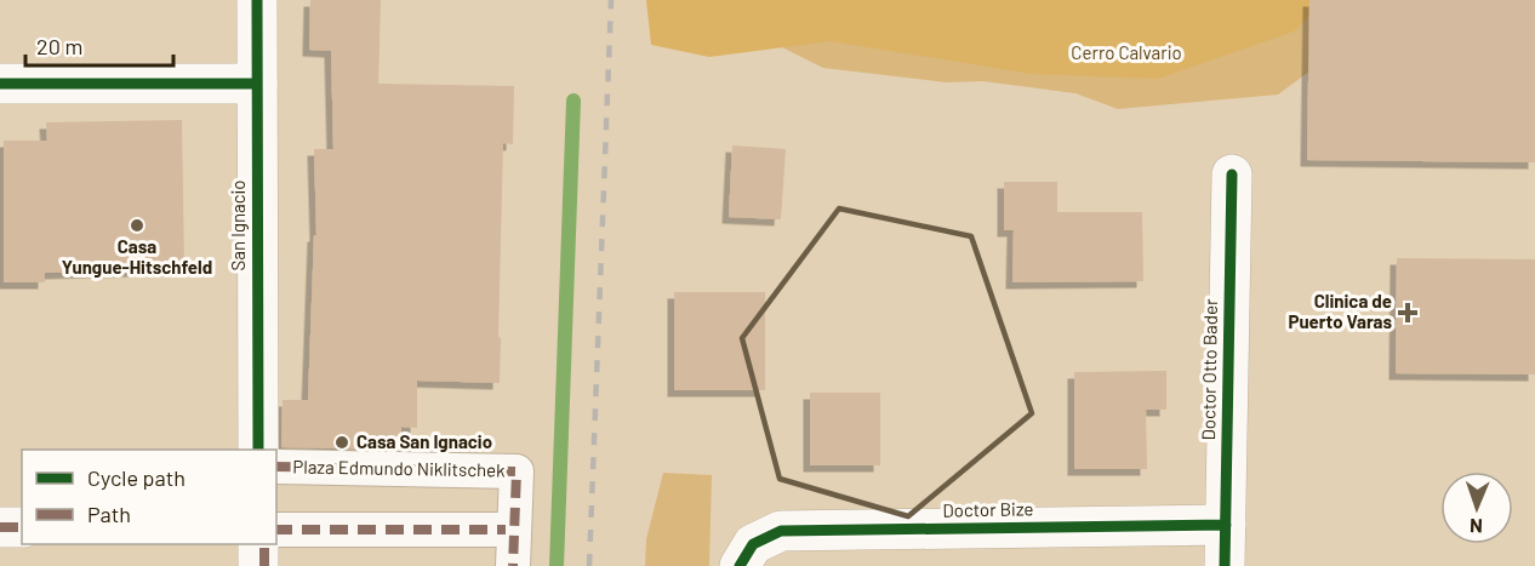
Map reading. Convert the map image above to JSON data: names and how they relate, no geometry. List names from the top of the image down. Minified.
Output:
{"streets":{"street":["San Ignacio","Doctor Otto Bader","Plaza Edmundo Niklitschek","Doctor Bize"]},"crossings":[["Doctor Otto Bader","Doctor Bize"]],"parks":["Cerro Calvario"],"places":{"other":["Casa Yungue-Hitschfeld","Casa San Ignacio"],"health":["Clinica de Puerto Varas"]},"legend":["Cycle path","Path"],"scale_bar":"20 m","north":"bottom"}
